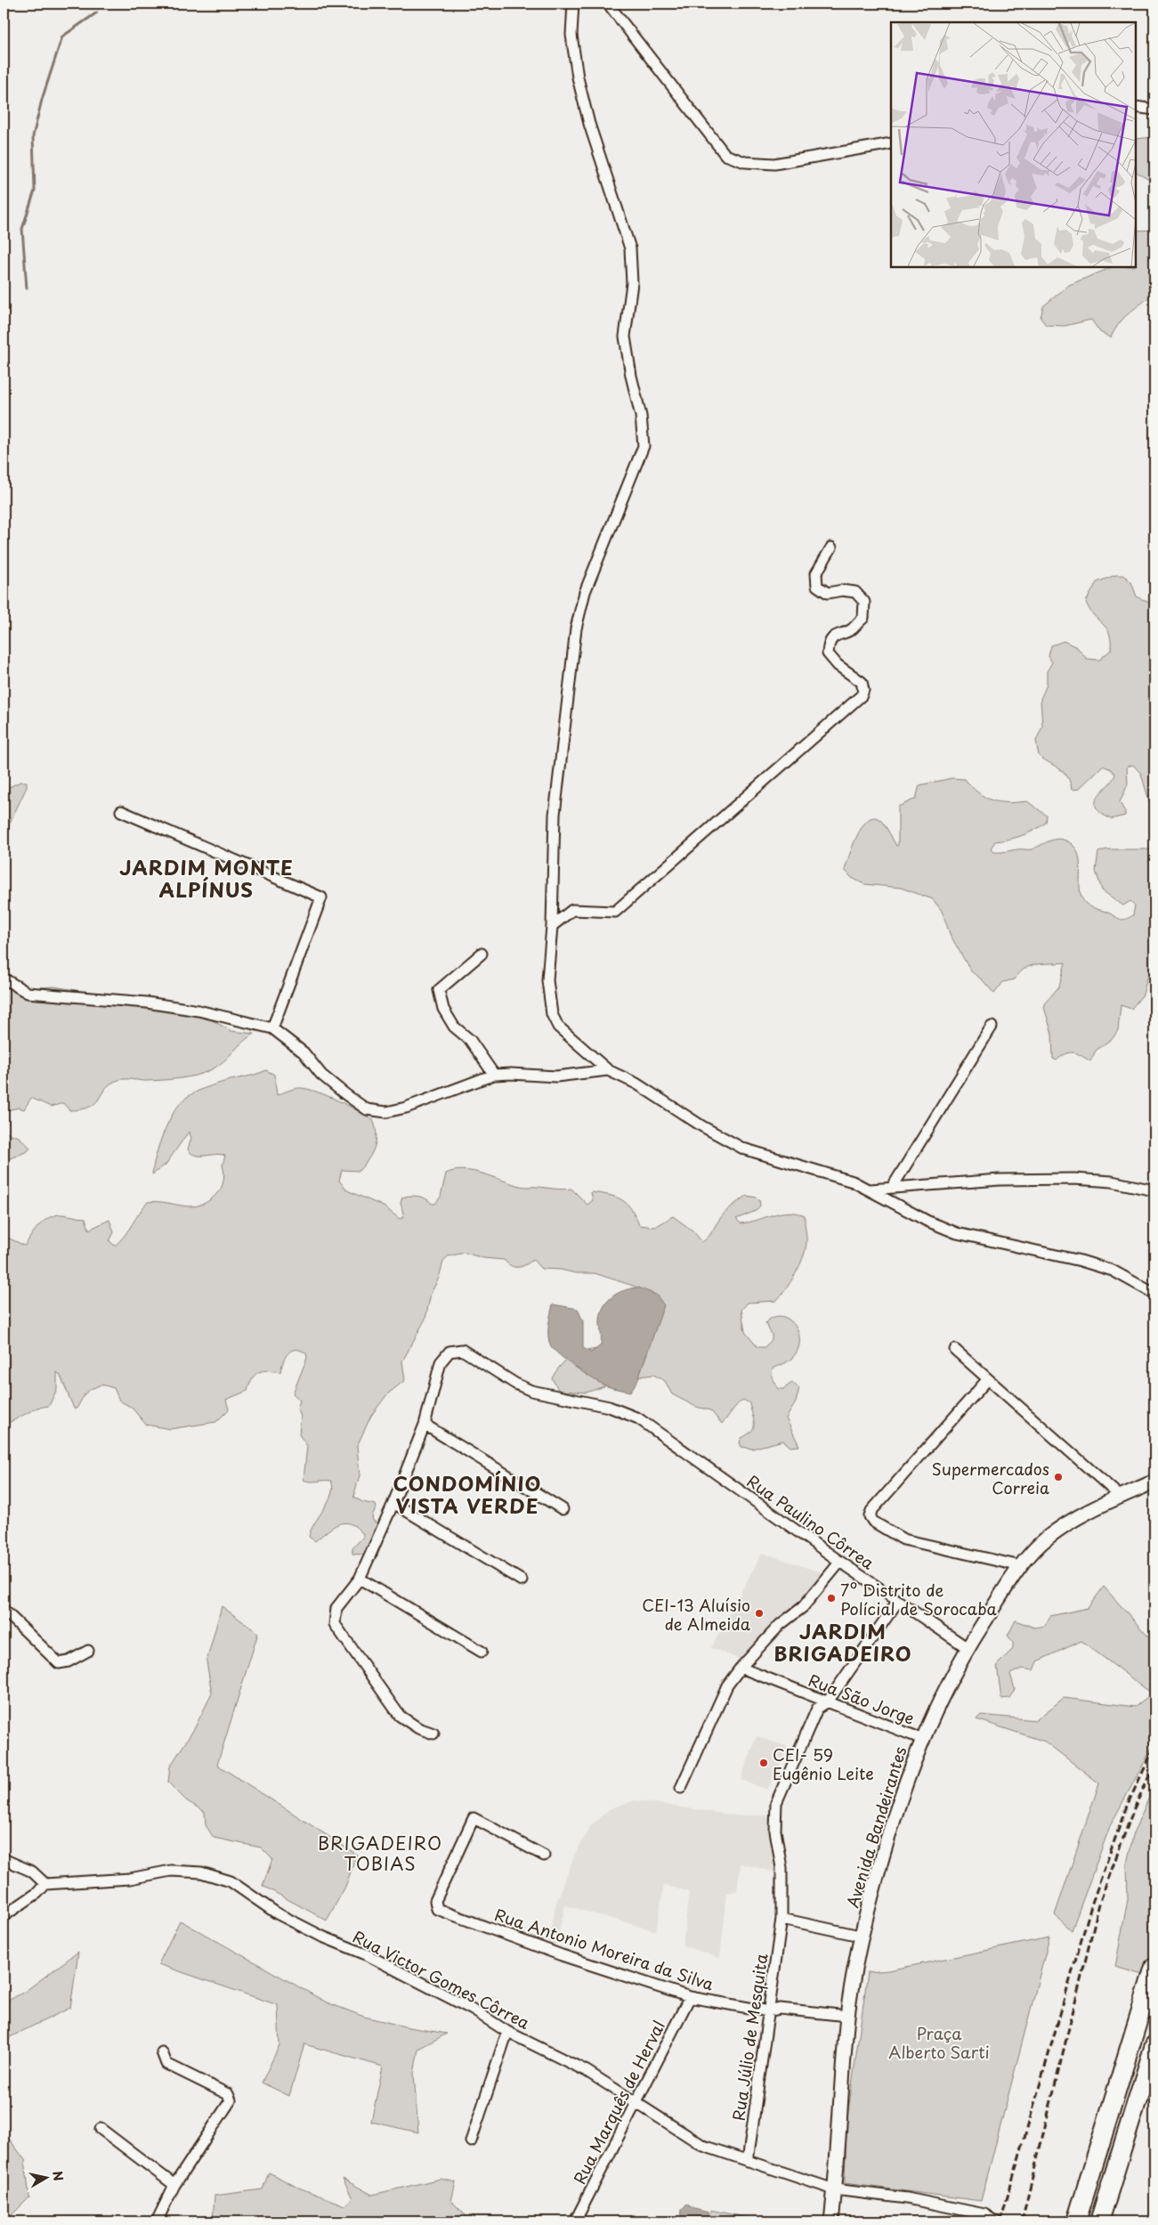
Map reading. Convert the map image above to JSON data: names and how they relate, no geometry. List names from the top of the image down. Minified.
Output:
{"streets":{"main road":["Avenida Bandeirantes"],"street":["Rua Paulino Côrrea","Rua São Jorge","Rua Antonio Moreira da Silva","Rua Victor Gomes Côrrea","Rua Júlio de Mesquita","Rua Marquês de Herval"]},"crossings":[["Rua Paulino Côrrea","Avenida Bandeirantes"],["Rua Paulino Côrrea","Rua Júlio de Mesquita"],["Rua São Jorge","Avenida Bandeirantes"],["Rua São Jorge","Rua Júlio de Mesquita"],["Avenida Bandeirantes","Rua Antonio Moreira da Silva"],["Avenida Bandeirantes","Rua Victor Gomes Côrrea"],["Rua Antonio Moreira da Silva","Rua Júlio de Mesquita"],["Rua Antonio Moreira da Silva","Rua Marquês de Herval"],["Rua Victor Gomes Côrrea","Rua Júlio de Mesquita"],["Rua Victor Gomes Côrrea","Rua Marquês de Herval"]],"districts":["JARDIM MONTE ALPÍNUS","CONDOMÍNIO VISTA VERDE","JARDIM BRIGADEIRO","BRIGADEIRO TOBIAS"],"parks":["Praça Alberto Sarti"],"places":["Supermercados Correia","7º Distrito de Polícial de Sorocaba","CEI-13 Aluísio de Almeida","CEI- 59 Eugênio Leite"],"north":"right"}
